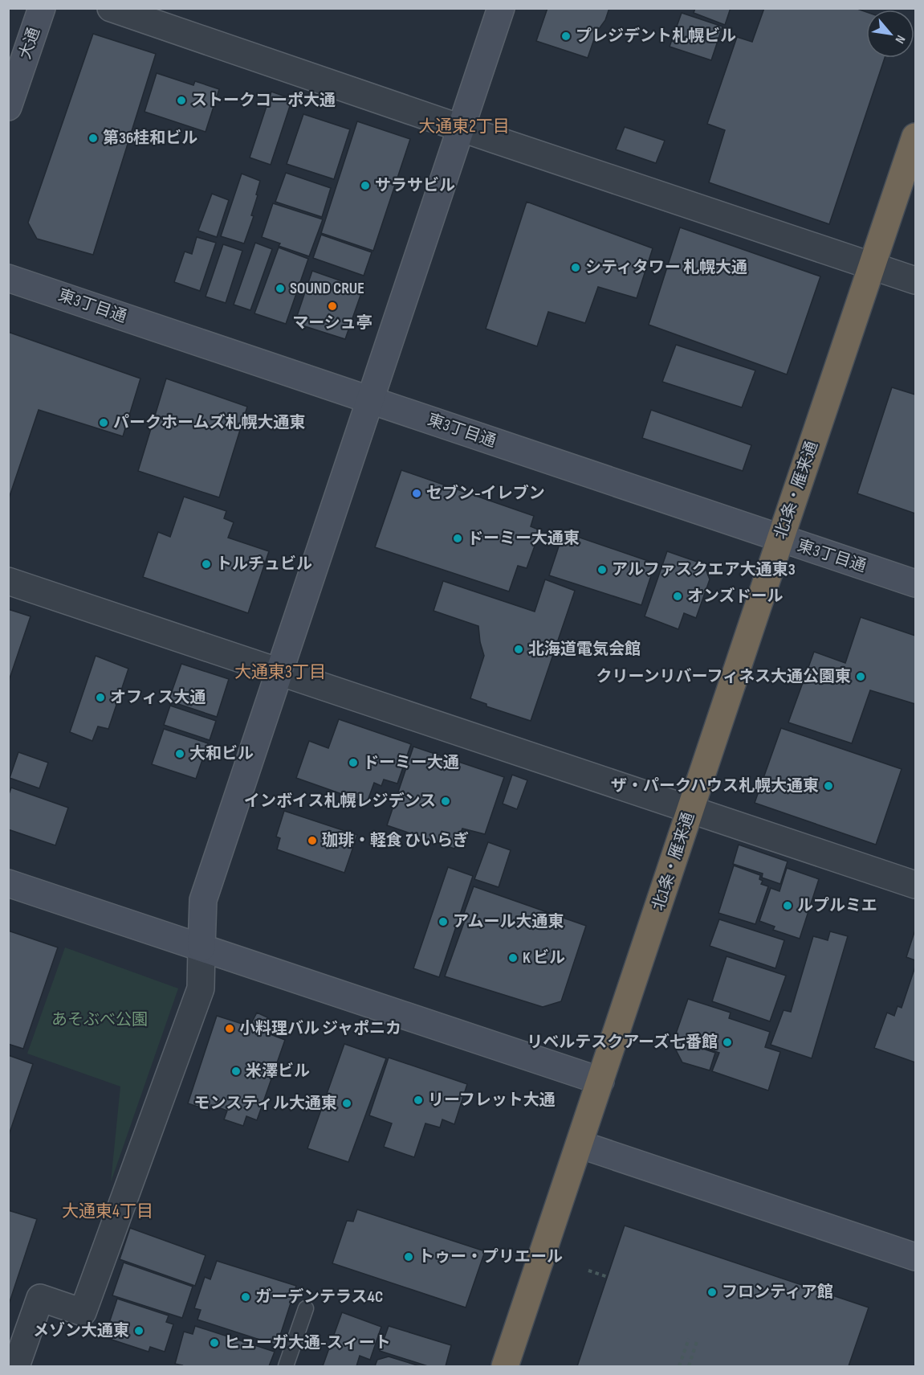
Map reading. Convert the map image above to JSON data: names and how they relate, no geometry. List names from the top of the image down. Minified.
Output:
{"streets":{"highway":["北1条・雁来通"],"street":["大通","東3丁目通"]},"crossings":[["東3丁目通","北1条・雁来通"]],"districts":["大通東2丁目","大通東3丁目","大通東4丁目"],"parks":["あそぶべ公園"],"places":["プレジデント札幌ビル","ストークコーポ大通","第36桂和ビル","サラサビル","シティタワー 札幌大通","SOUND CRUE","マーシュ亭","パークホームズ札幌大通東","セブン-イレブン","ドーミー大通東","トルチュビル","アルファスクエア大通東3","オンズドール","北海道電気会館","クリーンリバーフィネス大通公園東","オフィス大通","大和ビル","ドーミー大通","ザ・パークハウス札幌大通東","インボイス札幌レジデンス","珈琲・軽食 ひいらぎ","ルプルミエ","アムール大通東","K ビル","小料理バル ジャポニカ","リベルテスクアーズ七番館","米澤ビル","リーフレット大通","モンスティル大通東","トゥー・プリエール","フロンティア館","ガーデンテラス4C","メゾン大通東","ヒューガ大通-スィート"],"north":"bottom right"}
